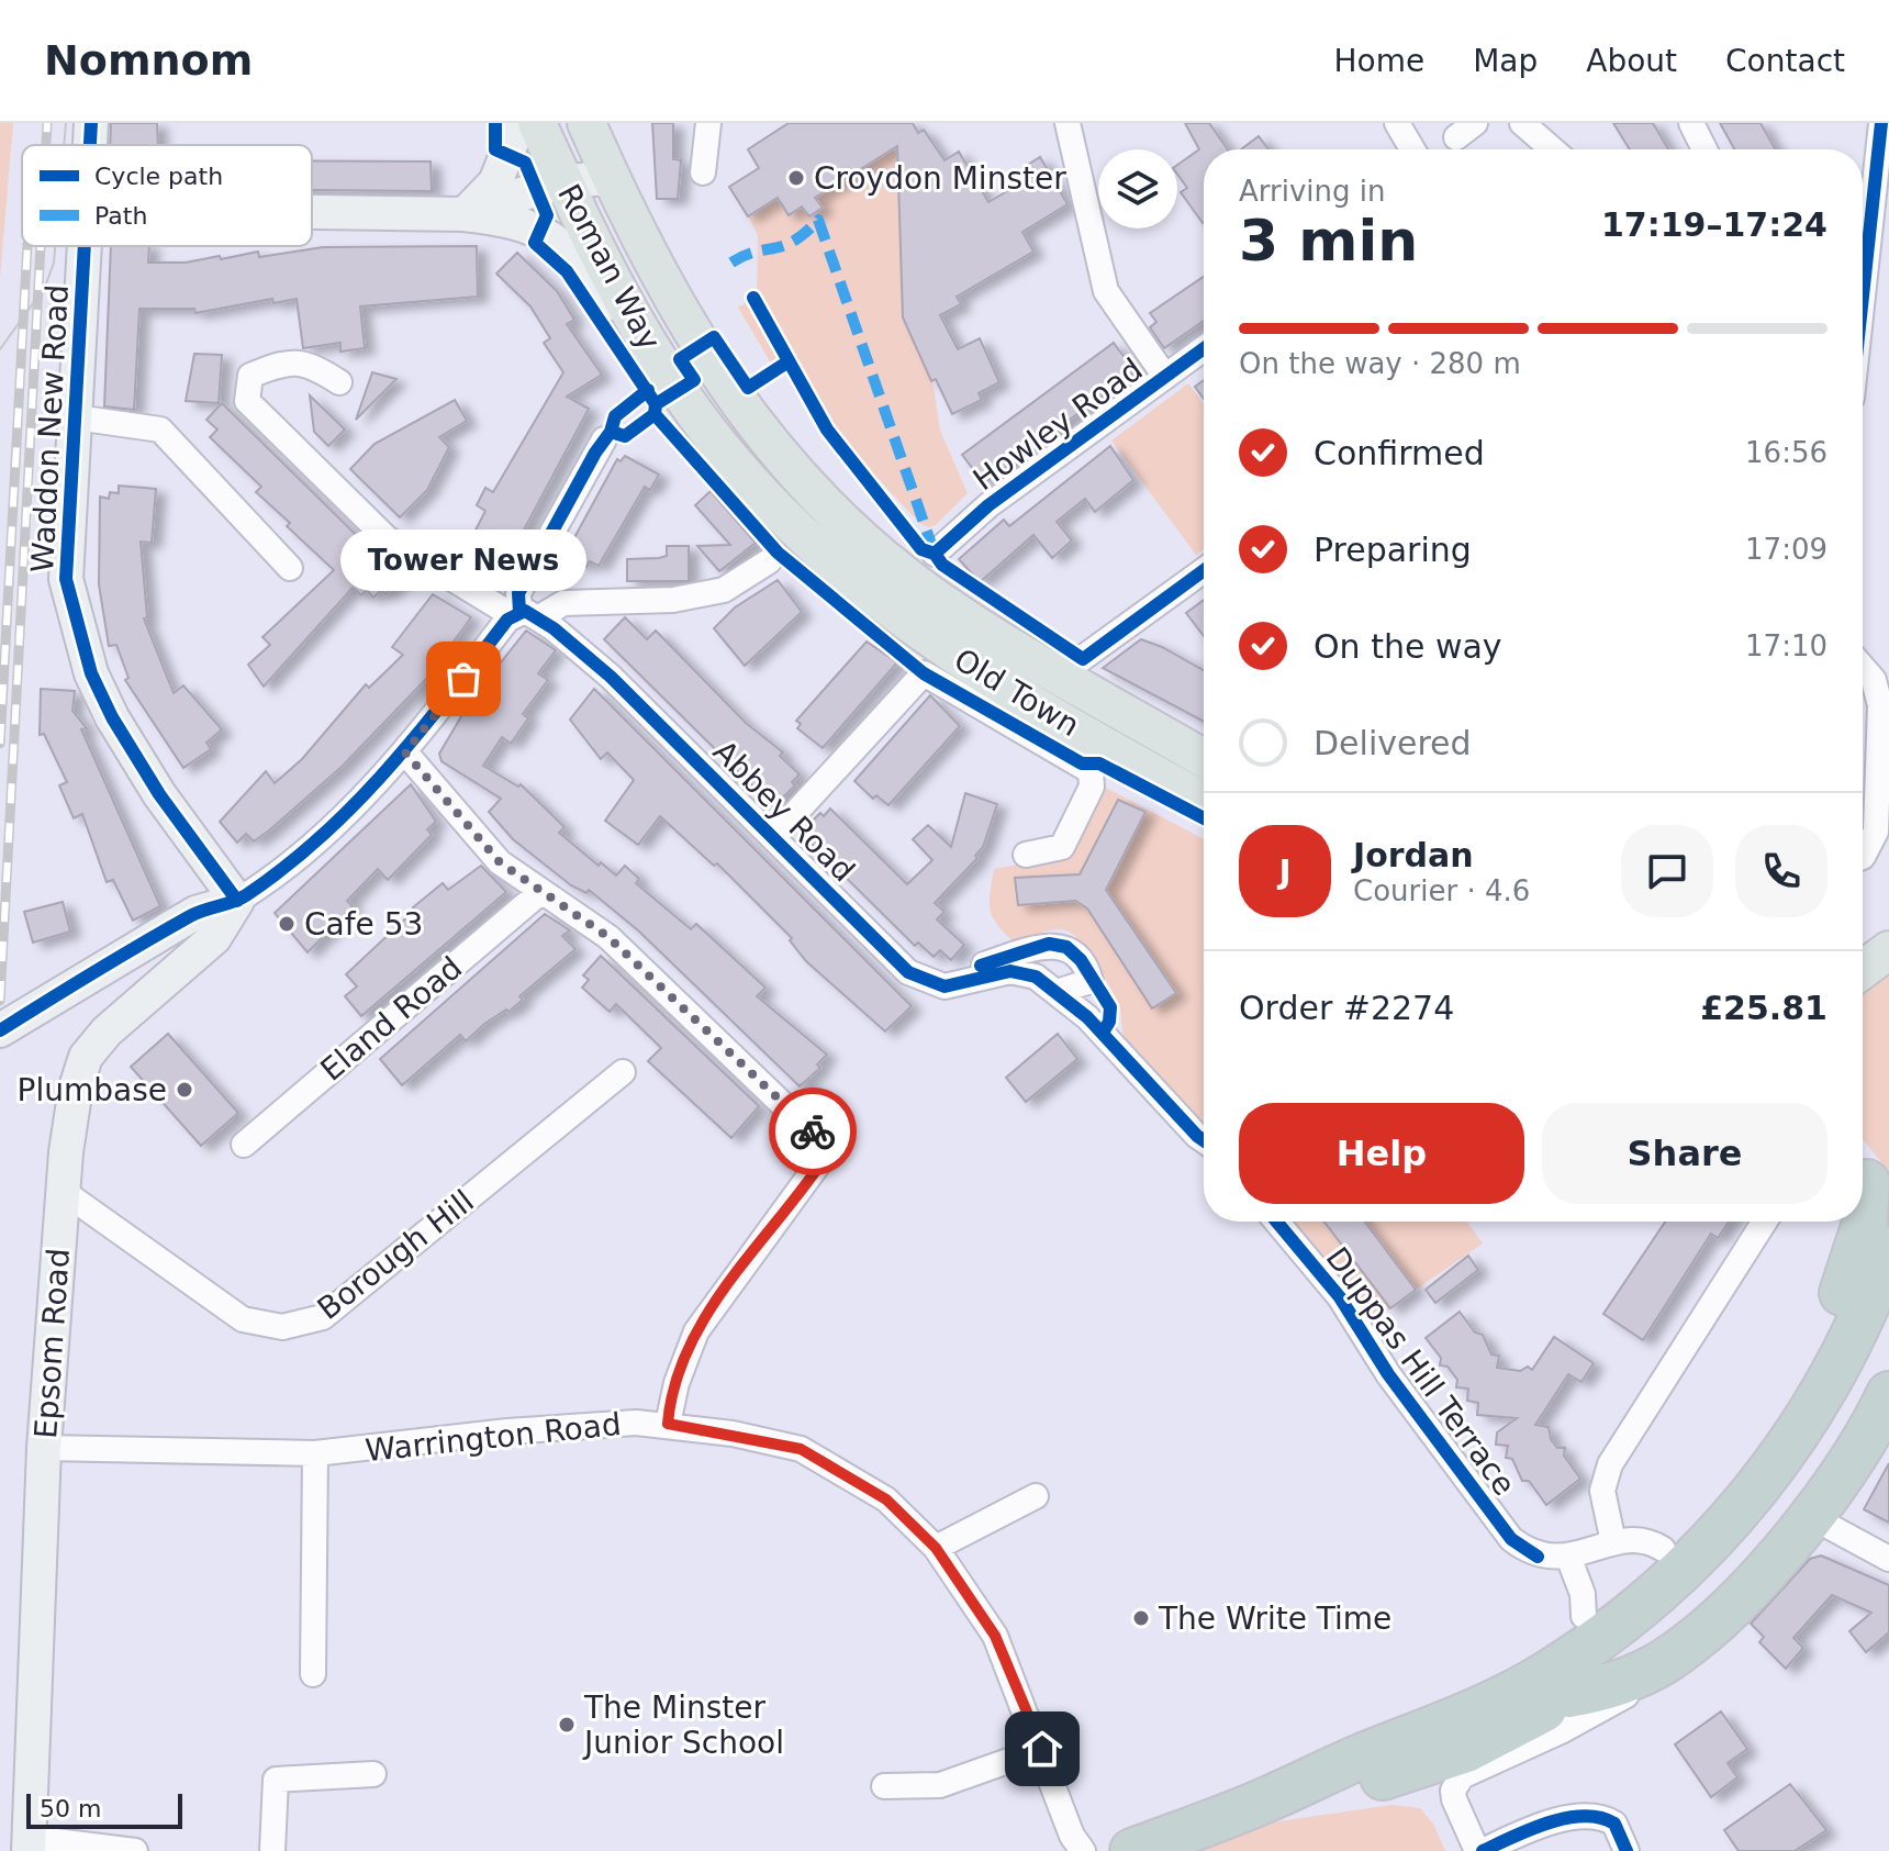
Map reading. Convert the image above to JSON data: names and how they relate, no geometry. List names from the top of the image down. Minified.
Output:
{"streets":{"main road":["Roman Way","Old Town"],"street":["Howley Road","Waddon New Road","Abbey Road","Eland Road","Borough Hill","Epsom Road","Duppas Hill Terrace","Warrington Road"]},"crossings":[["Roman Way","Old Town"],["Waddon New Road","Epsom Road"],["Borough Hill","Epsom Road"],["Epsom Road","Warrington Road"]],"places":["Croydon Minster","Tower News","Cafe 53","Plumbase","The Write Time","The Minster Junior School"],"legend":["Cycle path","Path"],"scale_bar":"50 m","page":{"header":"Nomnom","nav":["Home","Map","About","Contact"],"heading":["3 min","Arriving in","17:19–17:24"],"panel":["Jordan","Courier · 4.6","Order #2274","£25.81"],"bar":"On the way · 280 m","list":[["Confirmed","16:56"],["Preparing","17:09"],["On the way","17:10"],"Delivered"],"bubble":"Tower News","round":"J","buttons":["Help","Share"],"scale":"50 m"}}
